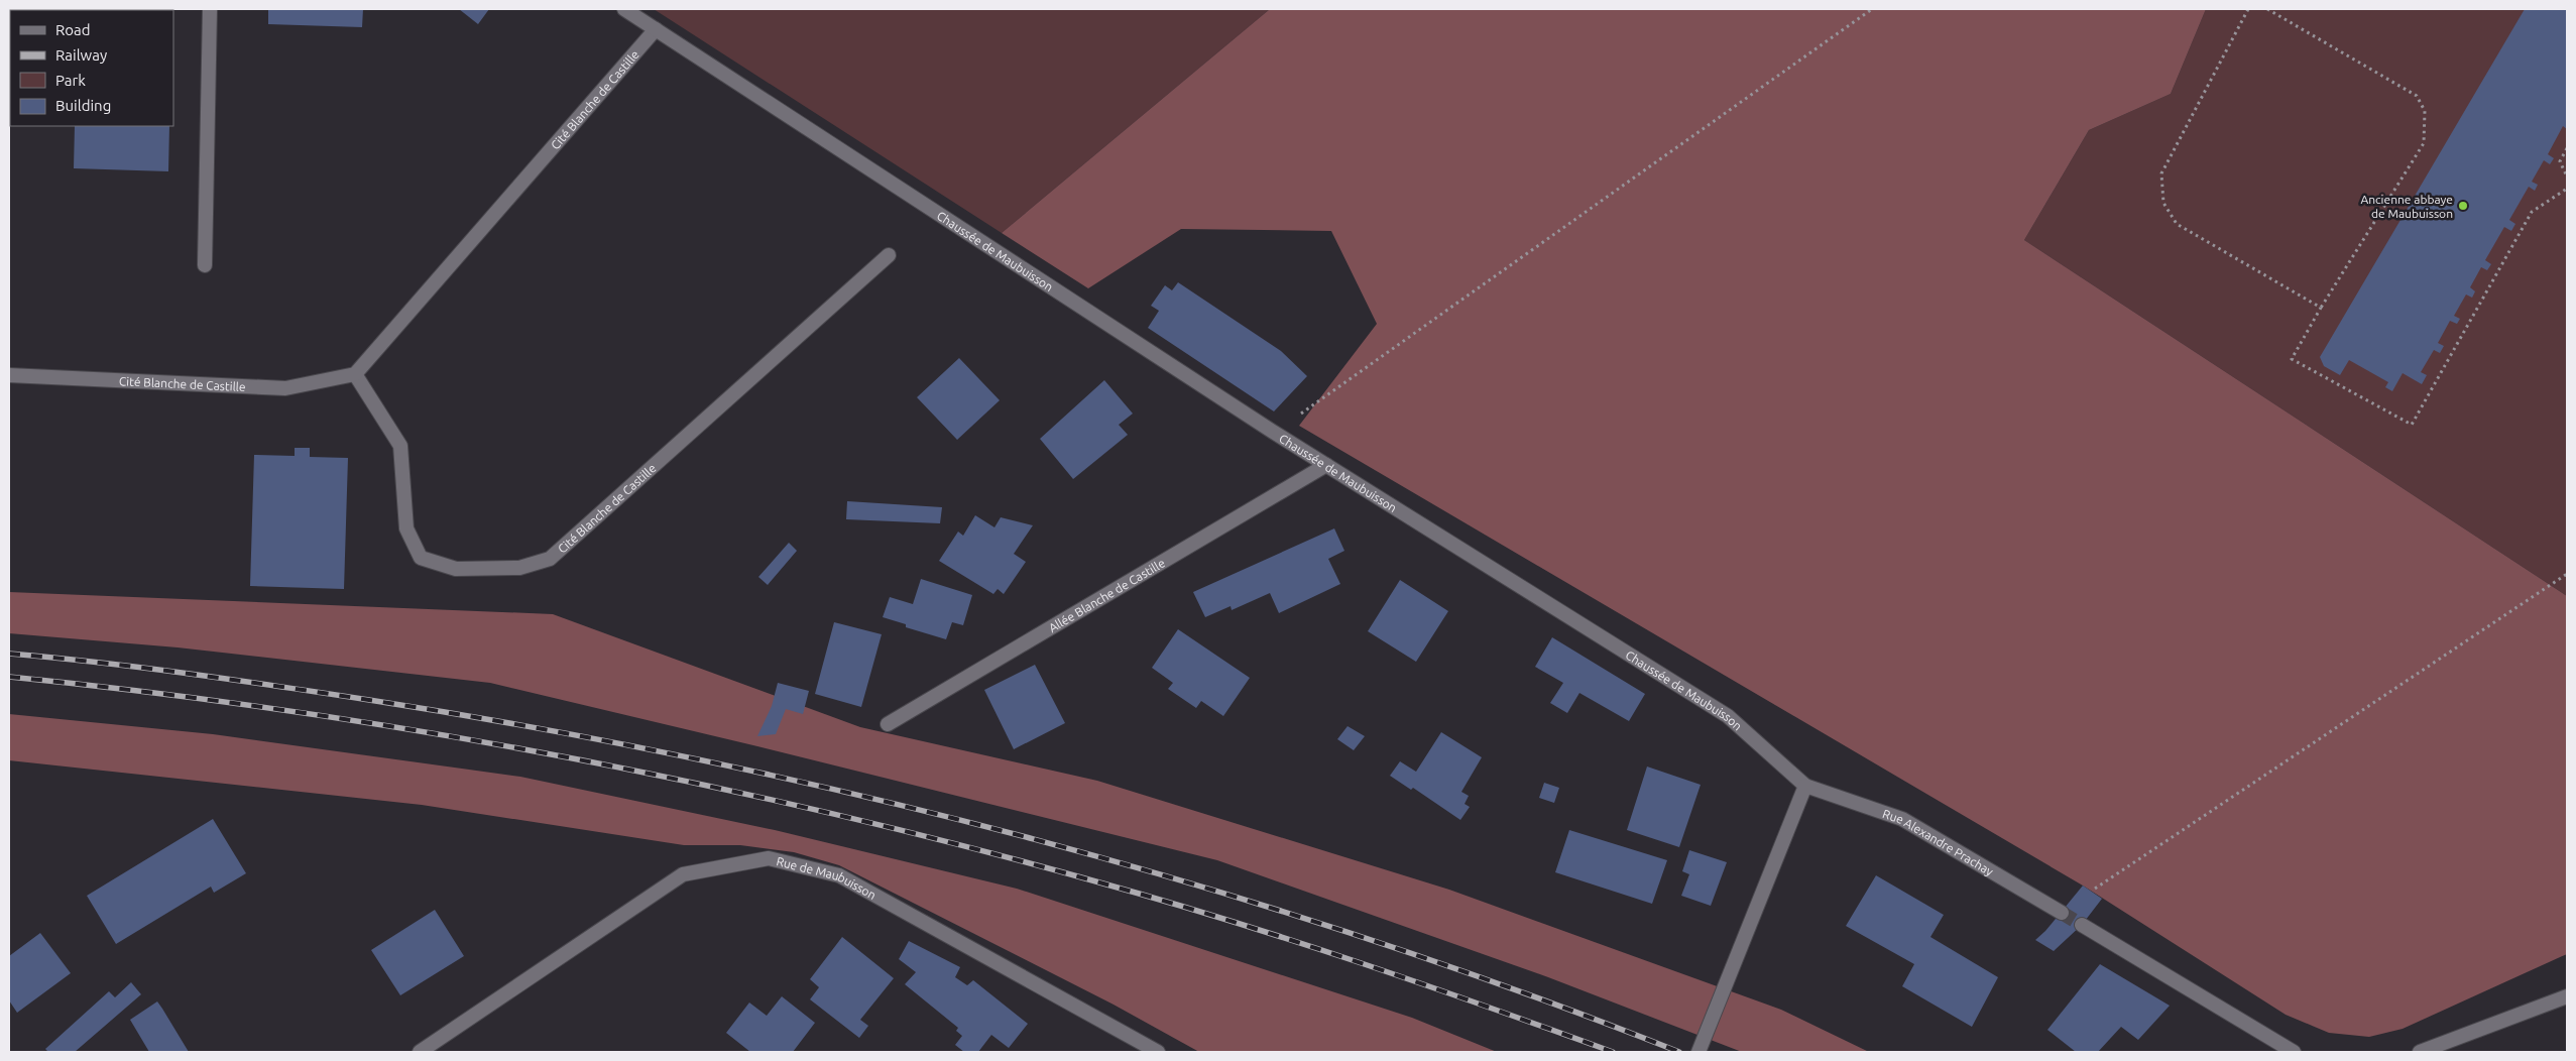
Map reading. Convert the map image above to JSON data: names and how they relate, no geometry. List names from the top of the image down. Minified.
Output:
{"streets":{"street":["Cité Blanche de Castille","Chaussée de Maubuisson","Allée Blanche de Castille","Rue Alexandre Prachay","Rue de Maubuisson"]},"crossings":[["Cité Blanche de Castille","Chaussée de Maubuisson"],["Chaussée de Maubuisson","Allée Blanche de Castille"],["Chaussée de Maubuisson","Rue Alexandre Prachay"]],"places":["Ancienne abbaye de Maubuisson"],"legend":["Road","Railway","Park","Building"]}
